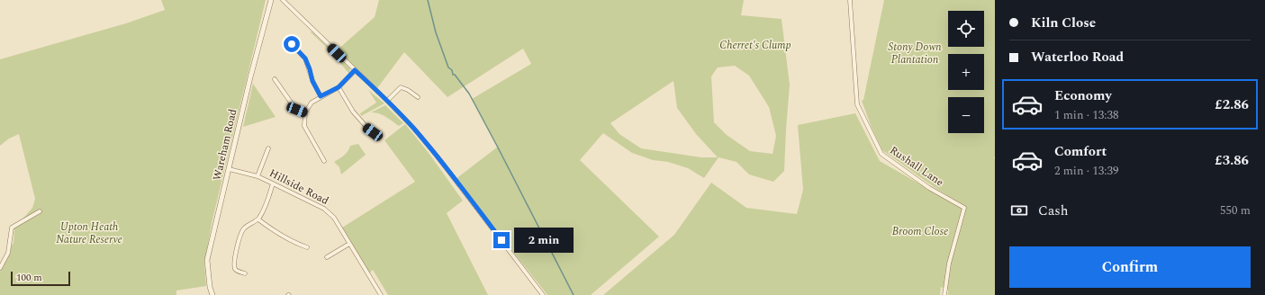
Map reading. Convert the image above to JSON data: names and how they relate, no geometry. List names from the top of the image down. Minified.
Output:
{"streets":{"street":["Wareham Road","Rushall Lane","Hillside Road"]},"crossings":[["Wareham Road","Hillside Road"]],"parks":["Cherret's Clump","Stony Down Plantation","Upton Heath Nature Reserve","Broom Close"],"scale_bar":"100 m","page":{"banner":["Kiln Close","Waterloo Road"],"map_buttons":["+","−"],"list":[{"name":"Economy","note":"1 min · 13:38","value":"£2.86"},{"name":"Comfort","note":"2 min · 13:39","value":"£3.86"}],"pay":["Cash","550 m"],"bubble":"2 min","buttons":"Confirm","scale":"100 m"}}
